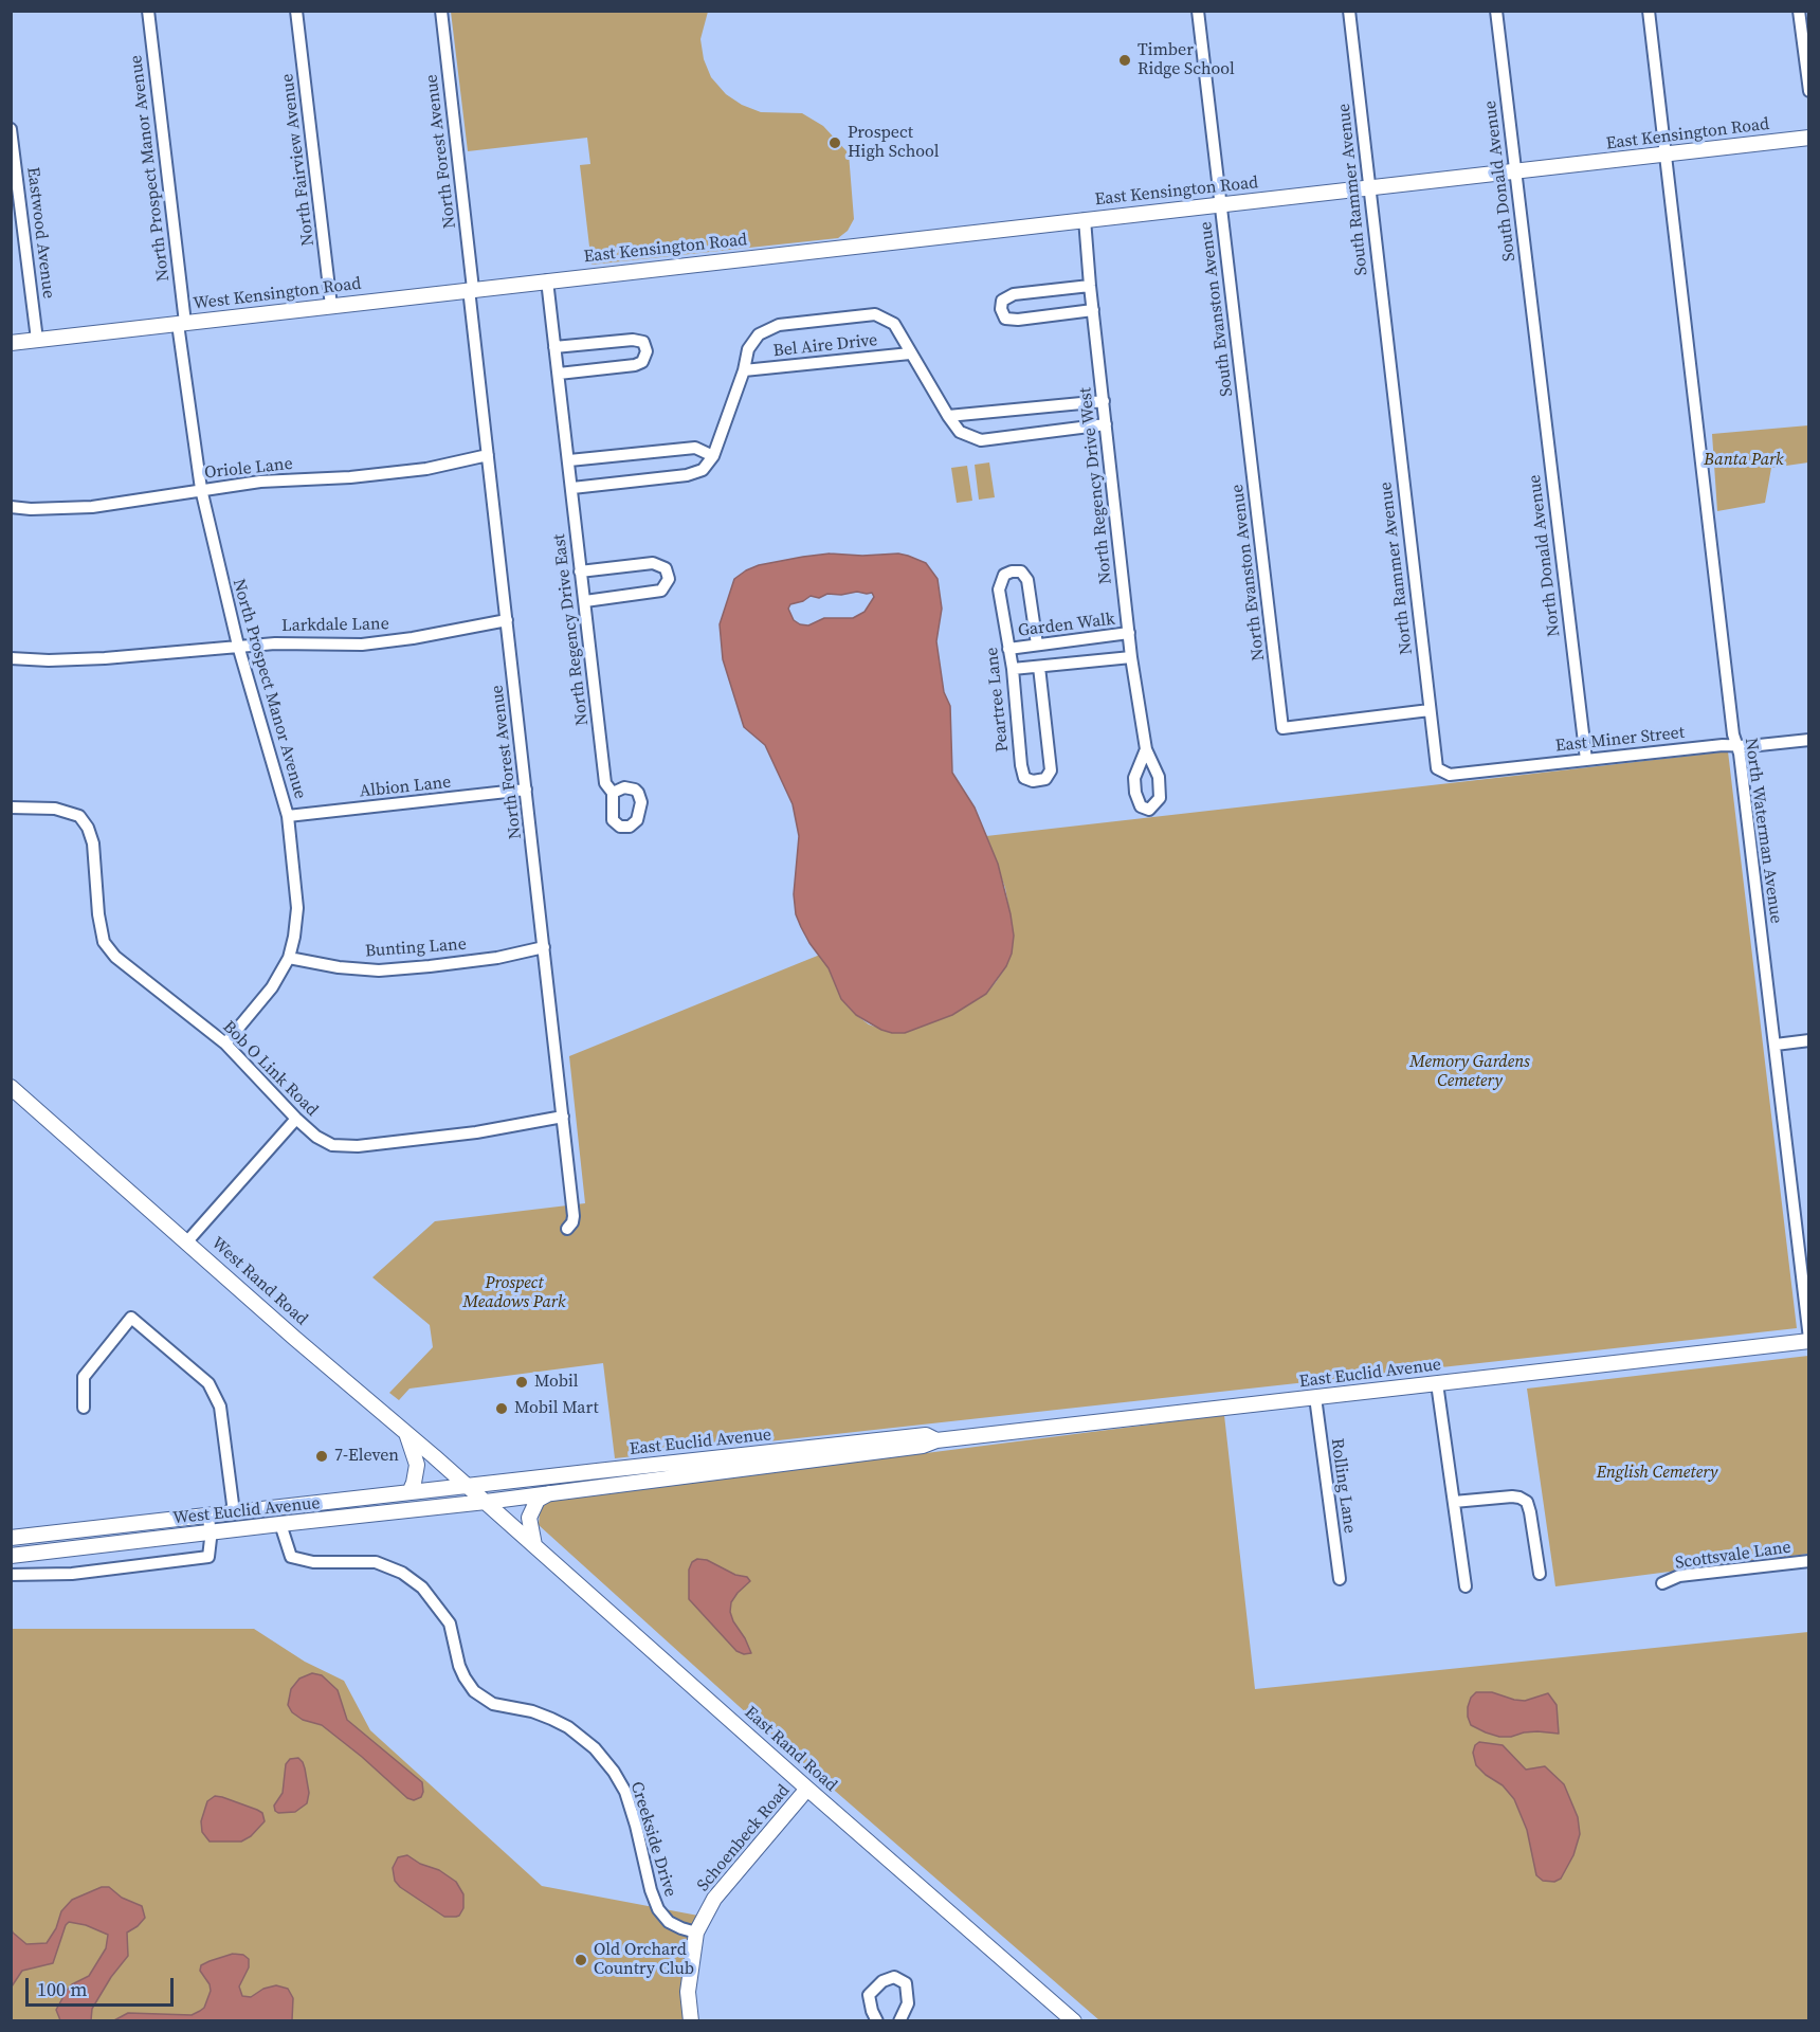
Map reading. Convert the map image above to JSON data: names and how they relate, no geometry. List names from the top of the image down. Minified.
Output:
{"streets":{"main road":["East Kensington Road","West Kensington Road","West Rand Road","East Euclid Avenue","West Euclid Avenue","East Rand Road","Schoenbeck Road"],"street":["North Forest Avenue","North Fairview Avenue","North Prospect Manor Avenue","South Donald Avenue","South Rammer Avenue","Eastwood Avenue","South Evanston Avenue","Bel Aire Drive","Oriole Lane","North Regency Drive West","North Donald Avenue","North Rammer Avenue","North Evanston Avenue","Larkdale Lane","Garden Walk","North Regency Drive East","Peartree Lane","East Miner Street","Albion Lane","North Waterman Avenue","Bunting Lane","Bob O Link Road","Rolling Lane","Scottsvale Lane","Creekside Drive"]},"crossings":[["East Kensington Road","South Donald Avenue"],["East Kensington Road","South Rammer Avenue"],["East Kensington Road","West Kensington Road"],["East Kensington Road","South Evanston Avenue"],["East Kensington Road","North Regency Drive West"],["East Kensington Road","North Regency Drive East"],["East Kensington Road","North Waterman Avenue"],["North Forest Avenue","West Kensington Road"],["North Forest Avenue","Oriole Lane"],["North Forest Avenue","Larkdale Lane"],["North Forest Avenue","Albion Lane"],["North Forest Avenue","Bunting Lane"],["North Forest Avenue","Bob O Link Road"],["North Fairview Avenue","West Kensington Road"],["North Prospect Manor Avenue","West Kensington Road"],["North Prospect Manor Avenue","Oriole Lane"],["North Prospect Manor Avenue","Larkdale Lane"],["North Prospect Manor Avenue","Albion Lane"],["North Prospect Manor Avenue","Bunting Lane"],["North Prospect Manor Avenue","Bob O Link Road"],["South Donald Avenue","North Donald Avenue"],["South Rammer Avenue","North Rammer Avenue"],["Eastwood Avenue","West Kensington Road"],["West Kensington Road","North Regency Drive East"],["South Evanston Avenue","North Evanston Avenue"],["Bel Aire Drive","North Regency Drive West"],["North Regency Drive West","Garden Walk"],["North Donald Avenue","East Miner Street"],["North Rammer Avenue","North Evanston Avenue"],["North Rammer Avenue","East Miner Street"],["Garden Walk","Peartree Lane"],["East Miner Street","North Waterman Avenue"],["North Waterman Avenue","East Euclid Avenue"],["West Rand Road","East Euclid Avenue"],["West Rand Road","West Euclid Avenue"],["West Rand Road","East Rand Road"],["East Euclid Avenue","Rolling Lane"],["East Euclid Avenue","West Euclid Avenue"],["East Euclid Avenue","East Rand Road"],["West Euclid Avenue","East Rand Road"],["West Euclid Avenue","Creekside Drive"],["East Rand Road","Schoenbeck Road"],["Schoenbeck Road","Creekside Drive"]],"parks":["Banta Park","Memory Gardens Cemetery","Prospect Meadows Park","English Cemetery"],"places":["Timber Ridge School","Prospect High School","Mobil","Mobil Mart","7-Eleven","Old Orchard Country Club"],"scale_bar":"100 m"}
